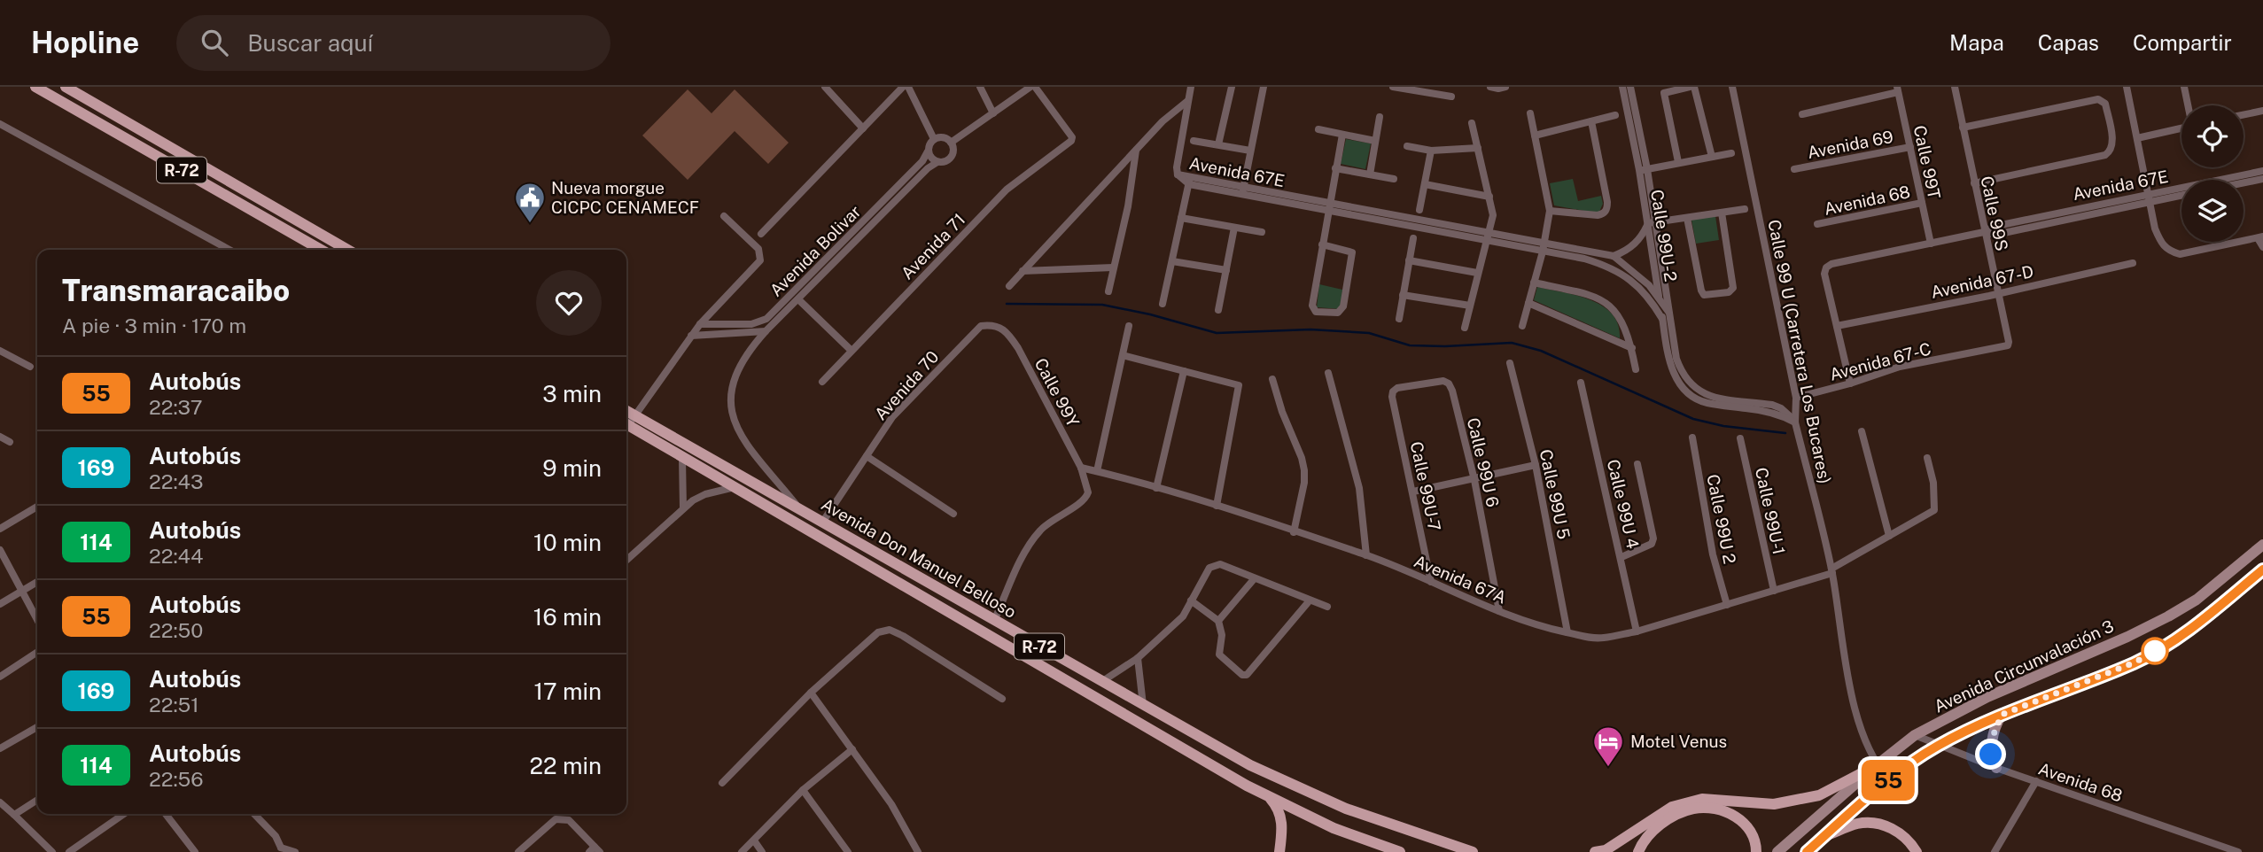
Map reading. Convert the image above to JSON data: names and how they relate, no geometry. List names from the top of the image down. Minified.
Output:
{"streets":{"main road":["R-72","Avenida Don Manuel Belloso","Avenida Circunvalación 3"],"street":["Avenida 69","Calle 99T","Avenida 67E","Avenida 68","Calle 99S","Calle 99U-2","Avenida 71","Avenida Bolivar","Avenida 67-D","Calle 99 U (Carretera Los Bucares)","Avenida 67-C","Avenida 70","Calle 99Y","Calle 99U 6","Calle 99U-7","Calle 99U 5","Calle 99U 4","Calle 99U-1","Calle 99U 2","Avenida 67A"]},"crossings":[["Avenida 69","Calle 99T"],["Calle 99T","Avenida 67E"],["Calle 99T","Avenida 68"],["Avenida 67E","Calle 99S"],["Avenida 67E","Calle 99U-2"],["Avenida 67E","Avenida 67-D"],["Avenida 68","Avenida Circunvalación 3"],["Calle 99S","Avenida 67-D"],["Calle 99S","Avenida 67-C"],["Calle 99 U (Carretera Los Bucares)","Avenida 67-C"],["Calle 99 U (Carretera Los Bucares)","Avenida 67A"],["Calle 99 U (Carretera Los Bucares)","Avenida Circunvalación 3"],["Avenida 70","Calle 99Y"],["Avenida 70","Avenida Don Manuel Belloso"],["Calle 99Y","Avenida Don Manuel Belloso"],["Calle 99Y","Avenida 67A"],["Calle 99U 6","Calle 99U-7"],["Calle 99U 6","Avenida 67A"],["Calle 99U-7","Avenida 67A"],["Calle 99U 5","Avenida 67A"],["Calle 99U 4","Avenida 67A"],["Calle 99U-1","Avenida 67A"],["Calle 99U 2","Avenida 67A"]],"places":{"public building":["Nueva morgue CICPC CENAMECF"],"hotel":["Motel Venus"]},"lines":["bus line 55"],"page":{"header":"Hopline","search":"Buscar aquí","nav":["Mapa","Capas","Compartir"],"on_map":"55","heading":["Transmaracaibo","A pie · 3 min · 170 m"],"list":[{"mark":"55","name":"Autobús","note":"22:37","value":"3 min"},{"mark":"169","name":"Autobús","note":"22:43","value":"9 min"},{"mark":"114","name":"Autobús","note":"22:44","value":"10 min"},{"mark":"55","name":"Autobús","note":"22:50","value":"16 min"},{"mark":"169","name":"Autobús","note":"22:51","value":"17 min"},{"mark":"114","name":"Autobús","note":"22:56","value":"22 min"}]}}
